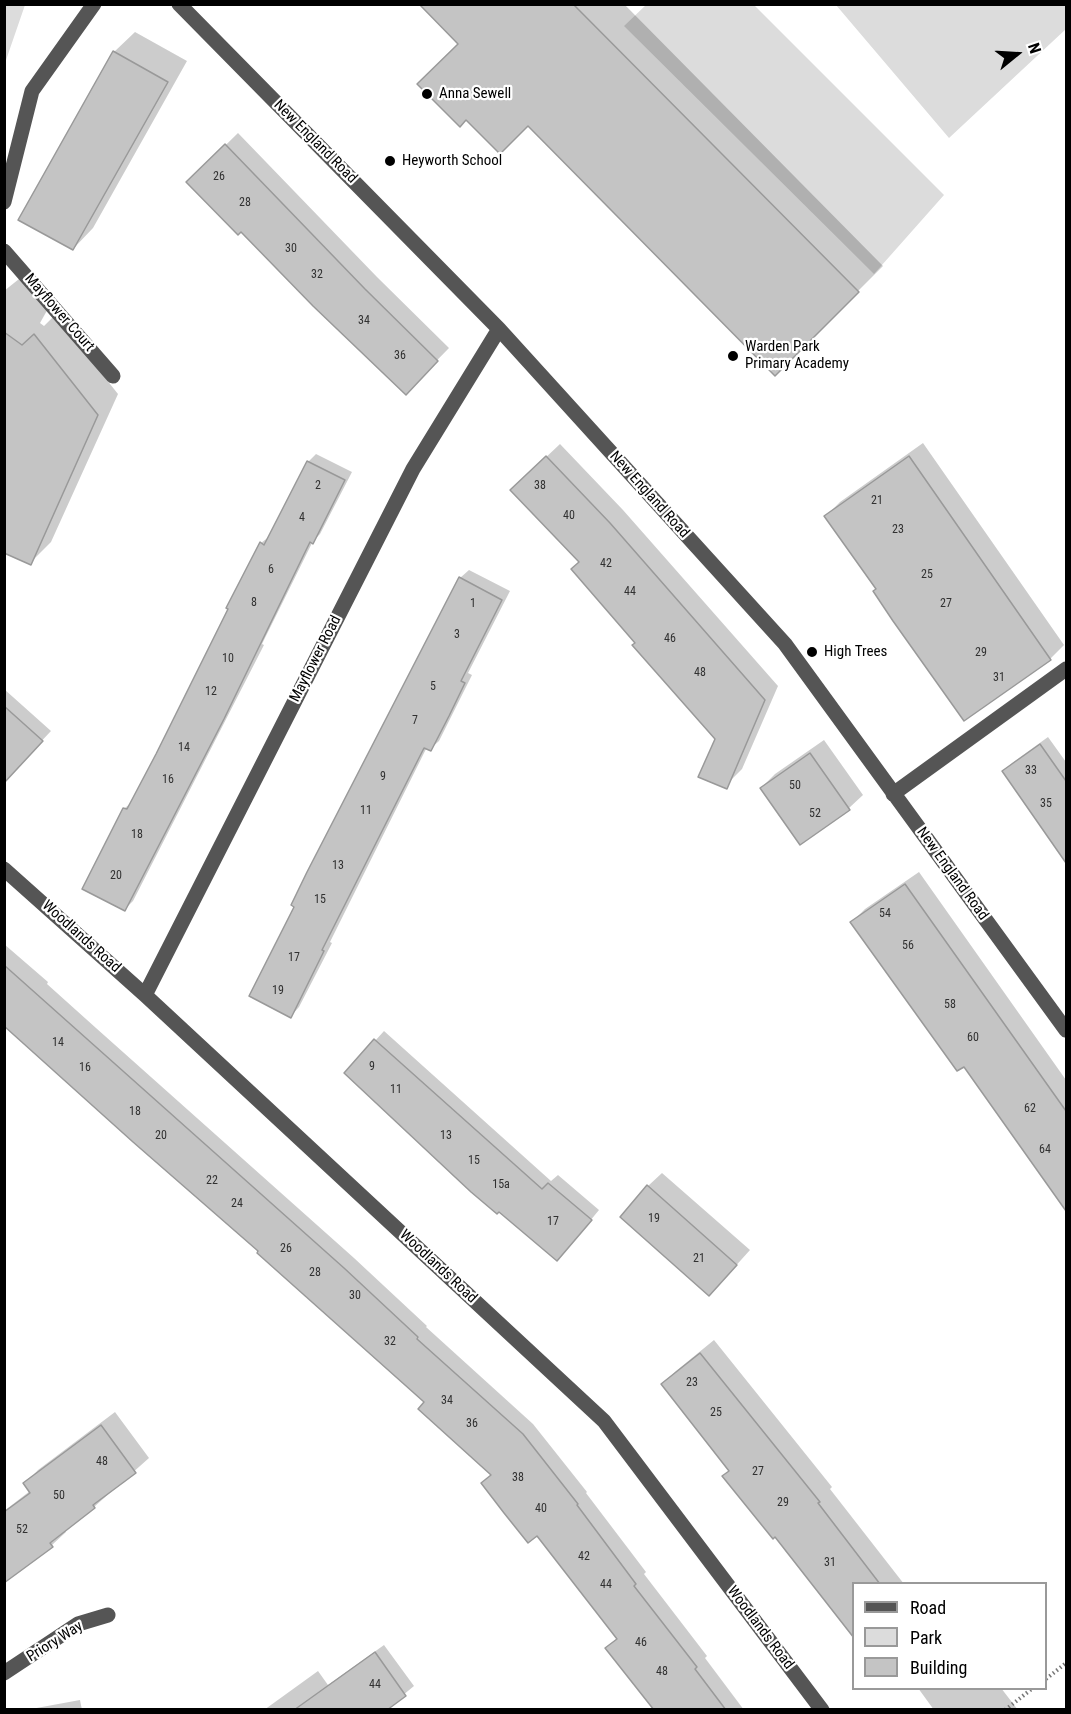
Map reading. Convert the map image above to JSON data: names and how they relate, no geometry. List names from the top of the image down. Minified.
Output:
{"streets":{"street":["New England Road","Mayflower Court","Mayflower Road","Woodlands Road","Priory Way"]},"crossings":[["New England Road","Mayflower Road"],["Mayflower Road","Woodlands Road"]],"places":["Anna Sewell","Heyworth School","Warden Park Primary Academy","High Trees"],"house_numbers":["26","28","30","32","34","36","2","38","21","40","4","23","42","6","25","44","8","1","27","3","46","29","10","48","31","5","12","7","14","33","9","16","50","35","11","52","18","13","20","15","54","56","17","19","58","60","14","9","16","11","62","18","20","13","64","15","22","15a","24","19","17","26","21","28","30","32","23","34","25","36","48","27","38","50","29","40","52","42","31","44","46","48","44"],"legend":["Road","Park","Building"],"north":"right"}
